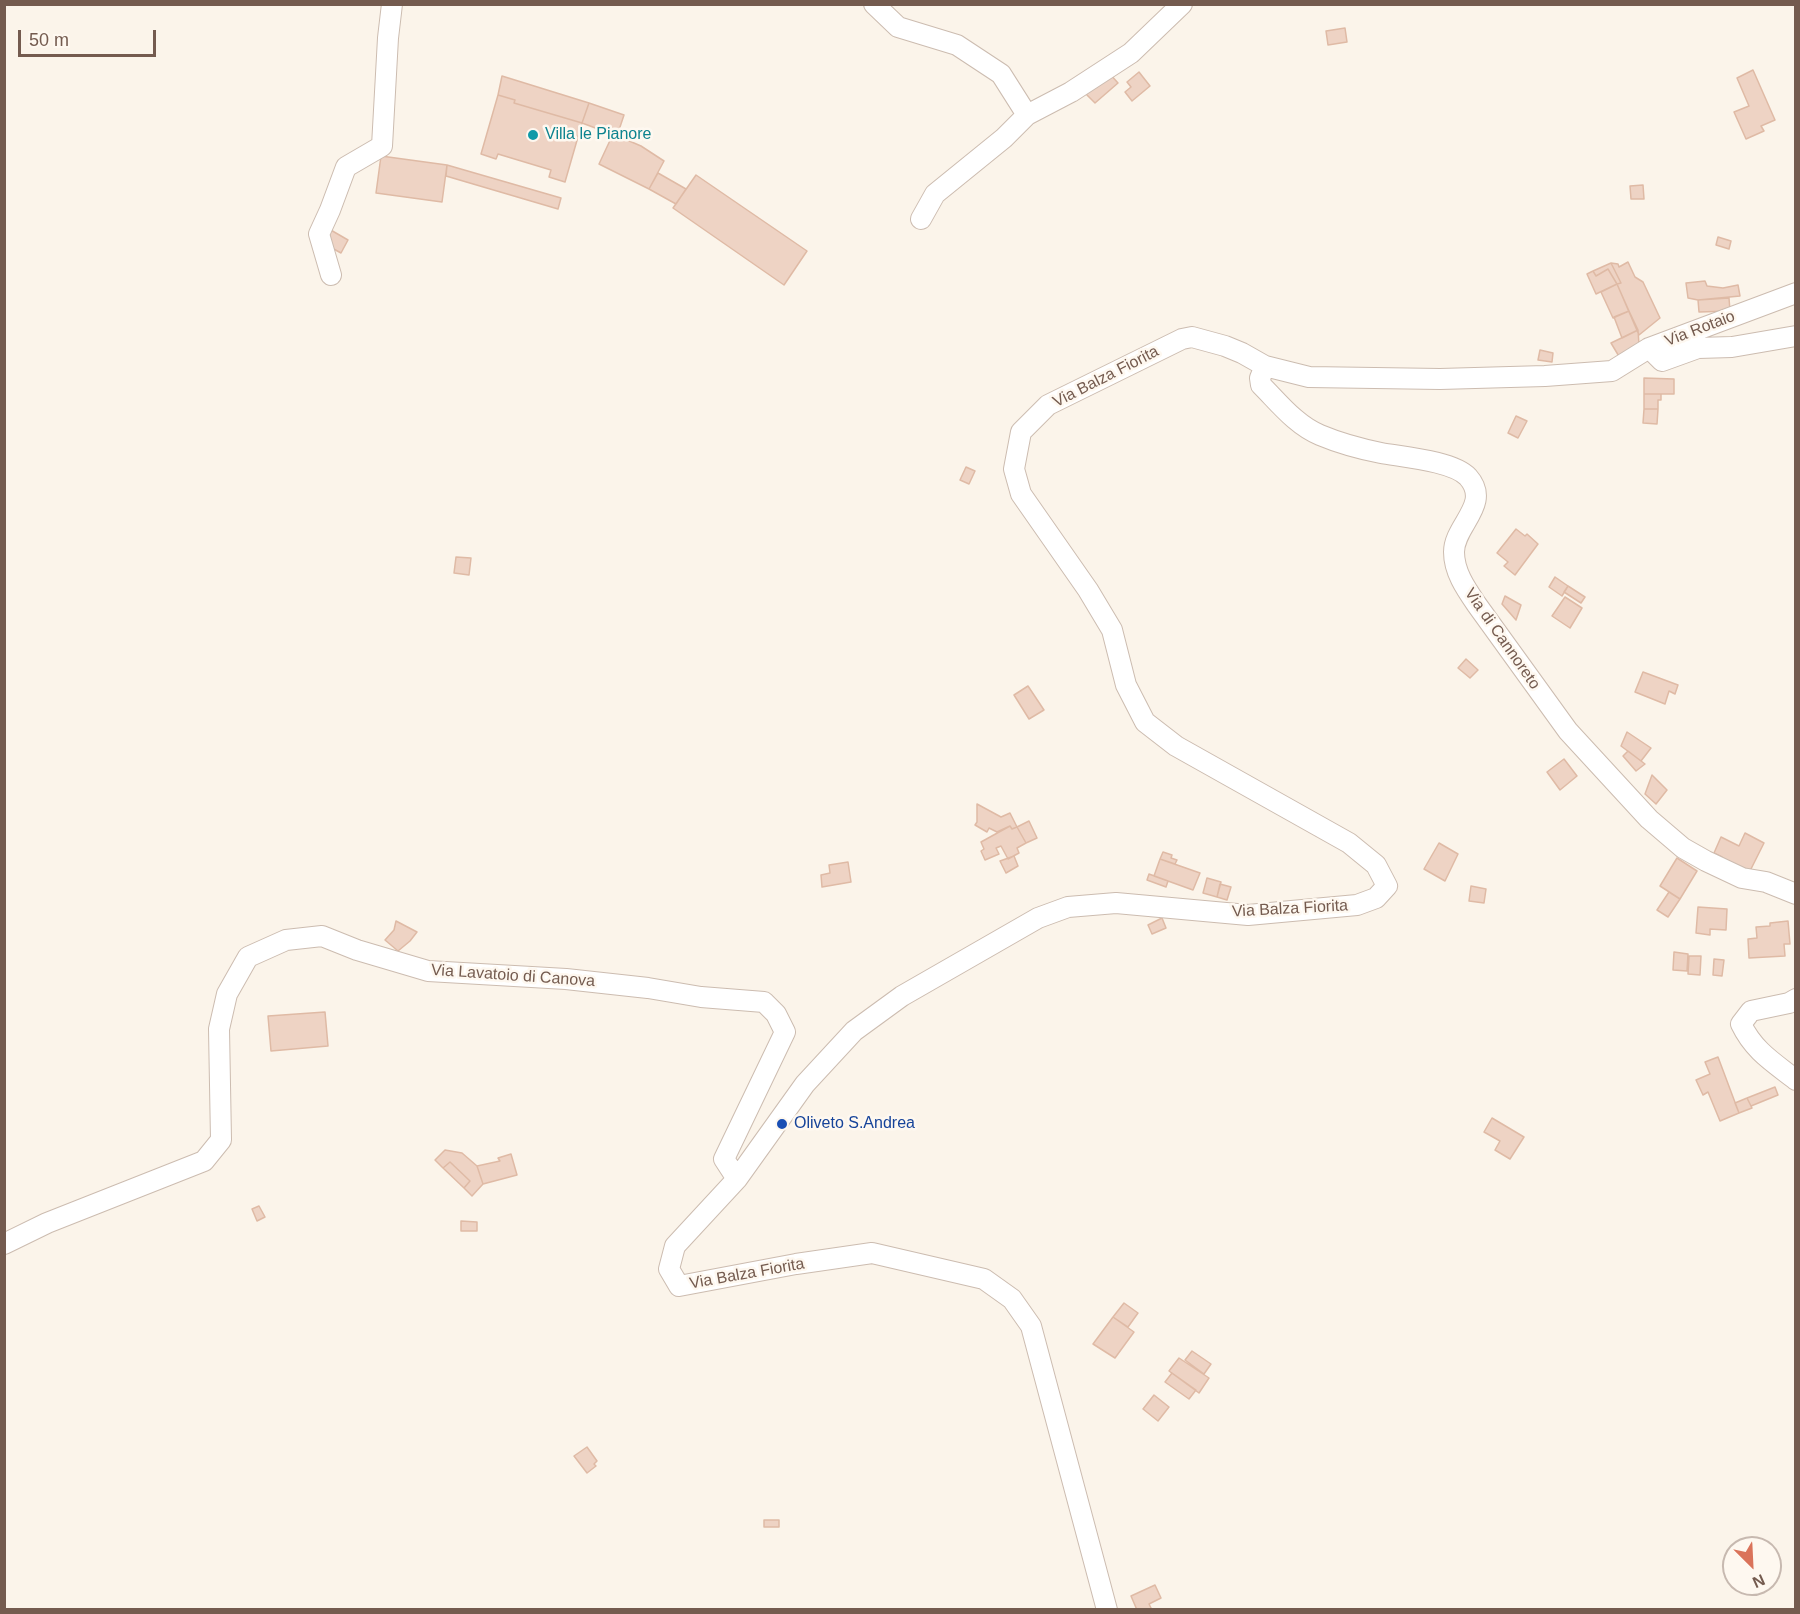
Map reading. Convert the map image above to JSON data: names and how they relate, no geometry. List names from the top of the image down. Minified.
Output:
{"streets":{"street":["Via Rotaio","Via Balza Fiorita","Via di Cannoreto","Via Lavatoio di Canova"]},"crossings":[["Via Rotaio","Via Balza Fiorita"],["Via Balza Fiorita","Via di Cannoreto"],["Via Balza Fiorita","Via Lavatoio di Canova"]],"places":["Villa le Pianore","Oliveto S.Andrea"],"scale_bar":"50 m","north":"bottom right"}
